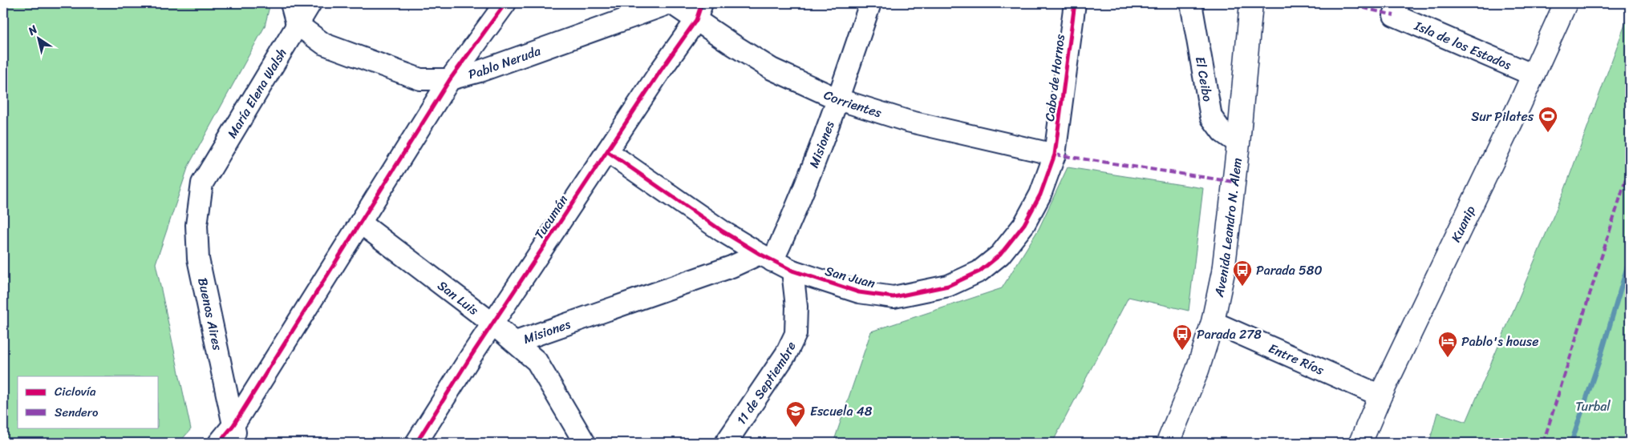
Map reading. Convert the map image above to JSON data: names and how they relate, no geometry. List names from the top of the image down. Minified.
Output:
{"streets":{"main road":["Kuanip","Avenida Leandro N. Alem"],"street":["Isla de los Estados","Pablo Neruda","Cabo de Hornos","El Ceibo","María Elena Walsh","Corrientes","Misiones","Tucumán","San Juan","San Luis","Buenos Aires","Entre Ríos","11 de Septiembre"]},"crossings":[["Isla de los Estados","Kuanip"],["Pablo Neruda","María Elena Walsh"],["Pablo Neruda","Corrientes"],["Cabo de Hornos","Corrientes"],["Cabo de Hornos","San Juan"],["El Ceibo","Avenida Leandro N. Alem"],["María Elena Walsh","Buenos Aires"],["Corrientes","Misiones"],["Corrientes","Tucumán"],["Corrientes","San Juan"],["Misiones","San Juan"],["Misiones","San Luis"],["Tucumán","San Juan"],["Tucumán","San Luis"],["Kuanip","Entre Ríos"],["Avenida Leandro N. Alem","Entre Ríos"],["San Juan","11 de Septiembre"]],"parks":["Turbal"],"places":{"sports":["Sur Pilates"],"bus stop":["Parada 580","Parada 278"],"hotel":["Pablo's house"],"school or university":["Escuela 48"]},"legend":["Ciclovía","Sendero"],"north":"top left"}
